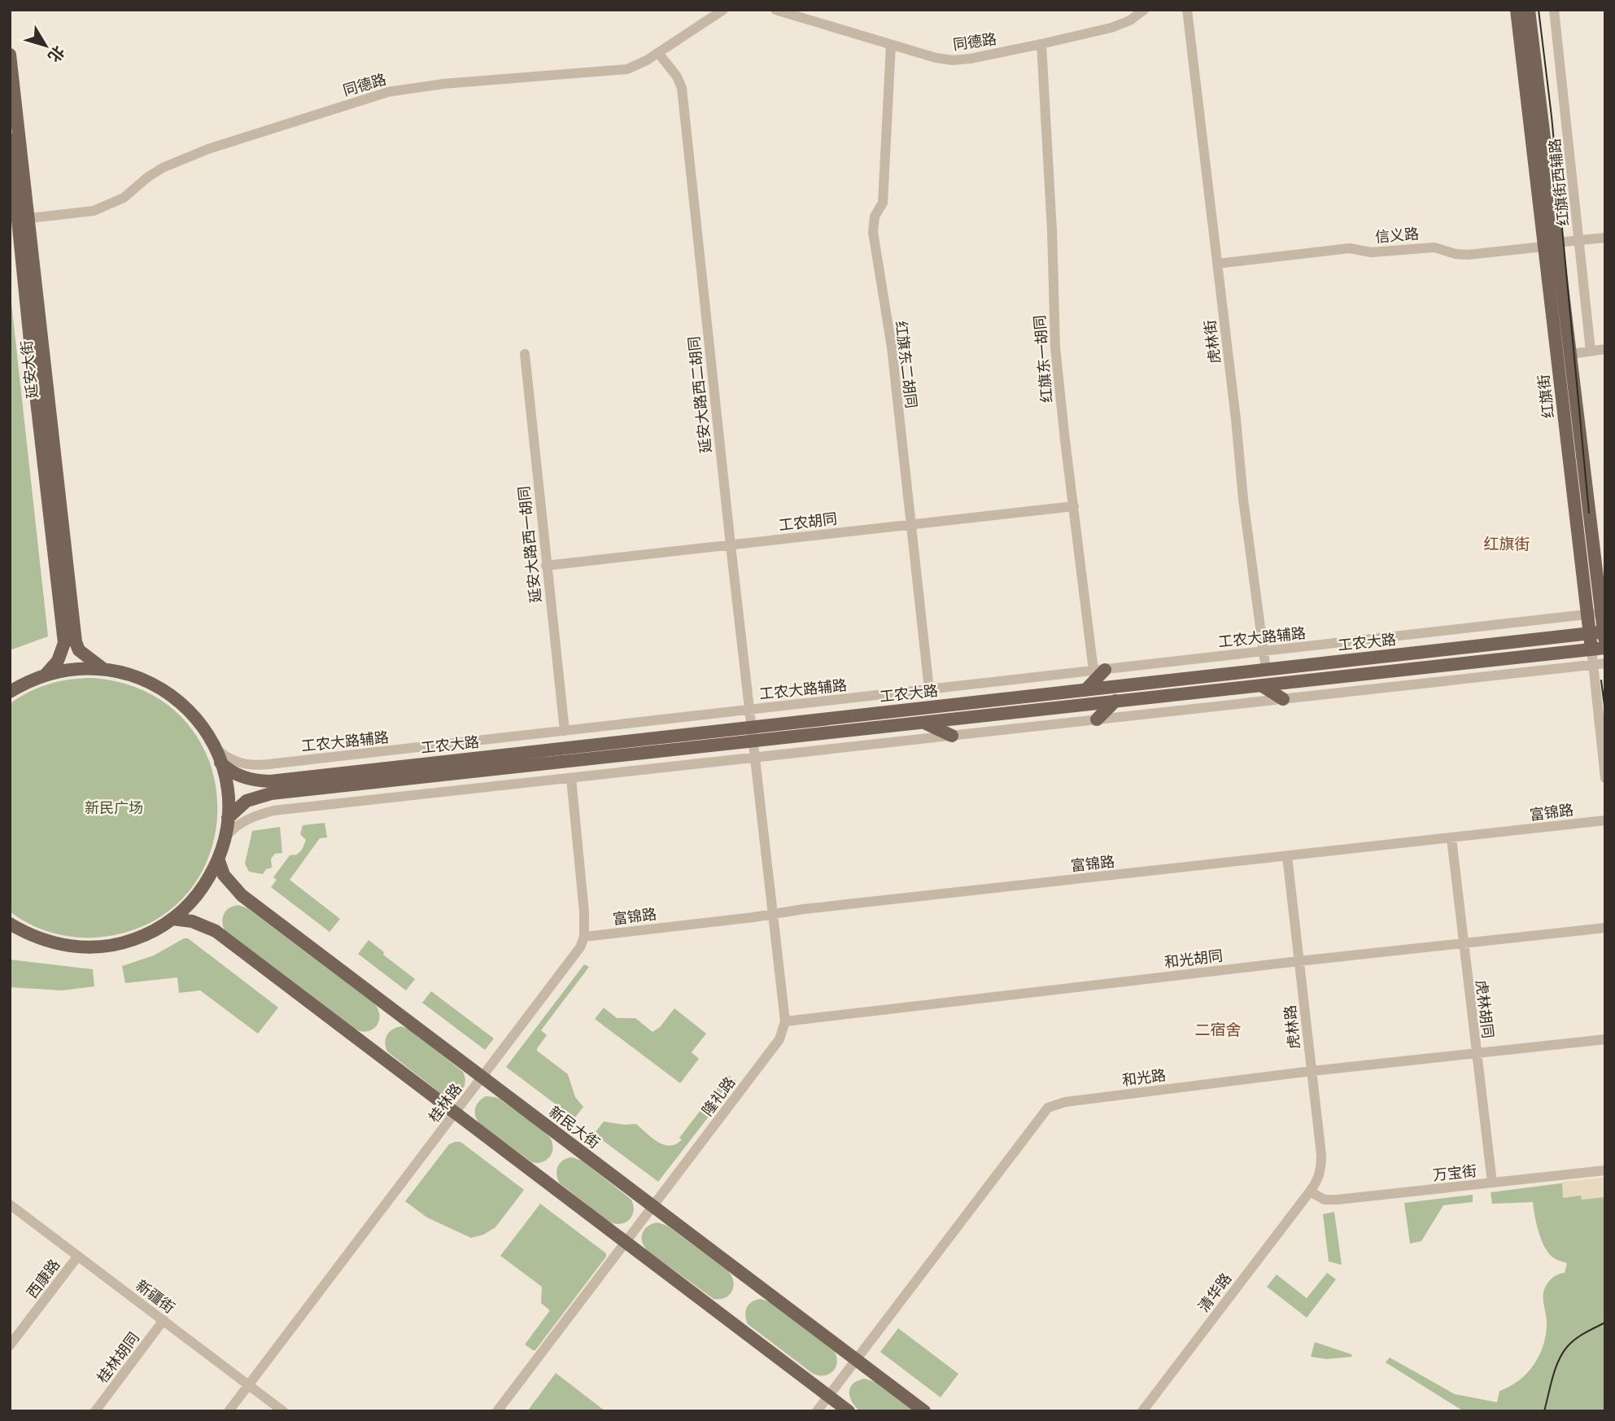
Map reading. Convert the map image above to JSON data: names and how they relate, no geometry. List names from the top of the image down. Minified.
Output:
{"streets":{"main road":["延安大街","红旗街","工农大路","新民大街"],"street":["同德路","红旗街西辅路","信义路","虎林街","红旗东一胡同","红旗东二胡同","延安大路西二胡同","工农胡同","延安大路西一胡同","工农大路辅路","富锦路","和光胡同","虎林胡同","虎林路","和光路","隆礼路","桂林路","万宝街","西康路","清华路","新疆街","桂林胡同"]},"crossings":[["同德路","红旗东一胡同"],["同德路","红旗东二胡同"],["同德路","延安大街"],["同德路","延安大路西二胡同"],["红旗街西辅路","信义路"],["信义路","虎林街"],["信义路","红旗街"],["虎林街","工农大路辅路"],["虎林街","工农大路"],["红旗东一胡同","工农胡同"],["红旗东一胡同","工农大路辅路"],["红旗东二胡同","工农胡同"],["红旗东二胡同","工农大路辅路"],["延安大路西二胡同","工农胡同"],["延安大路西二胡同","工农大路辅路"],["延安大路西二胡同","工农大路"],["红旗街","工农大路辅路"],["红旗街","工农大路"],["工农胡同","延安大路西一胡同"],["延安大路西一胡同","工农大路辅路"],["富锦路","虎林胡同"],["富锦路","虎林路"],["富锦路","桂林路"],["和光胡同","虎林胡同"],["和光胡同","虎林路"],["和光胡同","隆礼路"],["虎林胡同","和光路"],["虎林胡同","万宝街"],["虎林路","和光路"],["虎林路","万宝街"],["虎林路","清华路"],["和光路","新民大街"],["隆礼路","新民大街"],["桂林路","新民大街"],["桂林路","新疆街"],["万宝街","清华路"],["西康路","新疆街"],["新疆街","桂林胡同"]],"districts":["红旗街","二宿舍"],"parks":["新民广场"],"north":"bottom right"}
